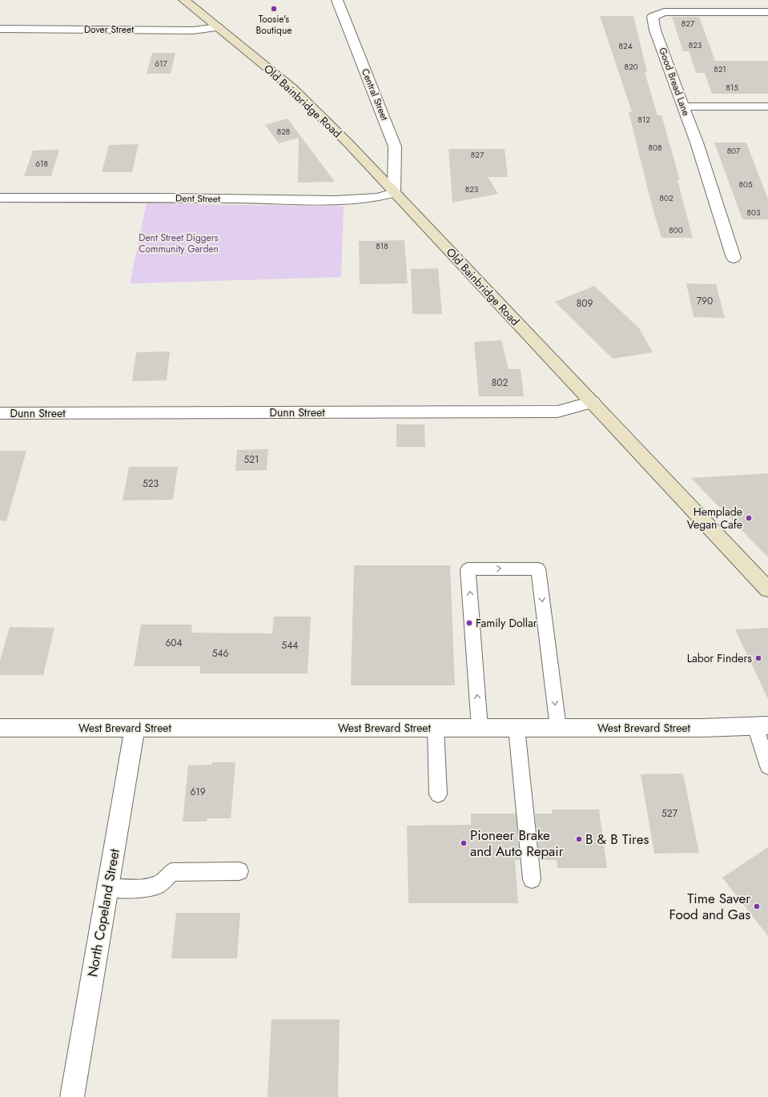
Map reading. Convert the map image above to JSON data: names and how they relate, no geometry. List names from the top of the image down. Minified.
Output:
{"streets":{"main road":["Old Bainbridge Road"],"street":["Dover Street","Good Bread Lane","Central Street","Dent Street","Dunn Street","West Brevard Street","North Copeland Street"]},"crossings":[["Dover Street","Old Bainbridge Road"],["Central Street","Old Bainbridge Road"],["Central Street","Dent Street"],["Old Bainbridge Road","Dent Street"],["Old Bainbridge Road","Dunn Street"],["West Brevard Street","North Copeland Street"]],"parks":["Dent Street Diggers Community Garden"],"places":["Toosie's Boutique","Hemplade Vegan Cafe","Family Dollar","Labor Finders","B & B Tires","Pioneer Brake and Auto Repair","Time Saver Food and Gas"],"house_numbers":["827","823","824","617","820","821","815","812","828","808","807","827","618","805","823","802","803","800","818","790","809","802","521","523","604","544","546","619","527"]}
